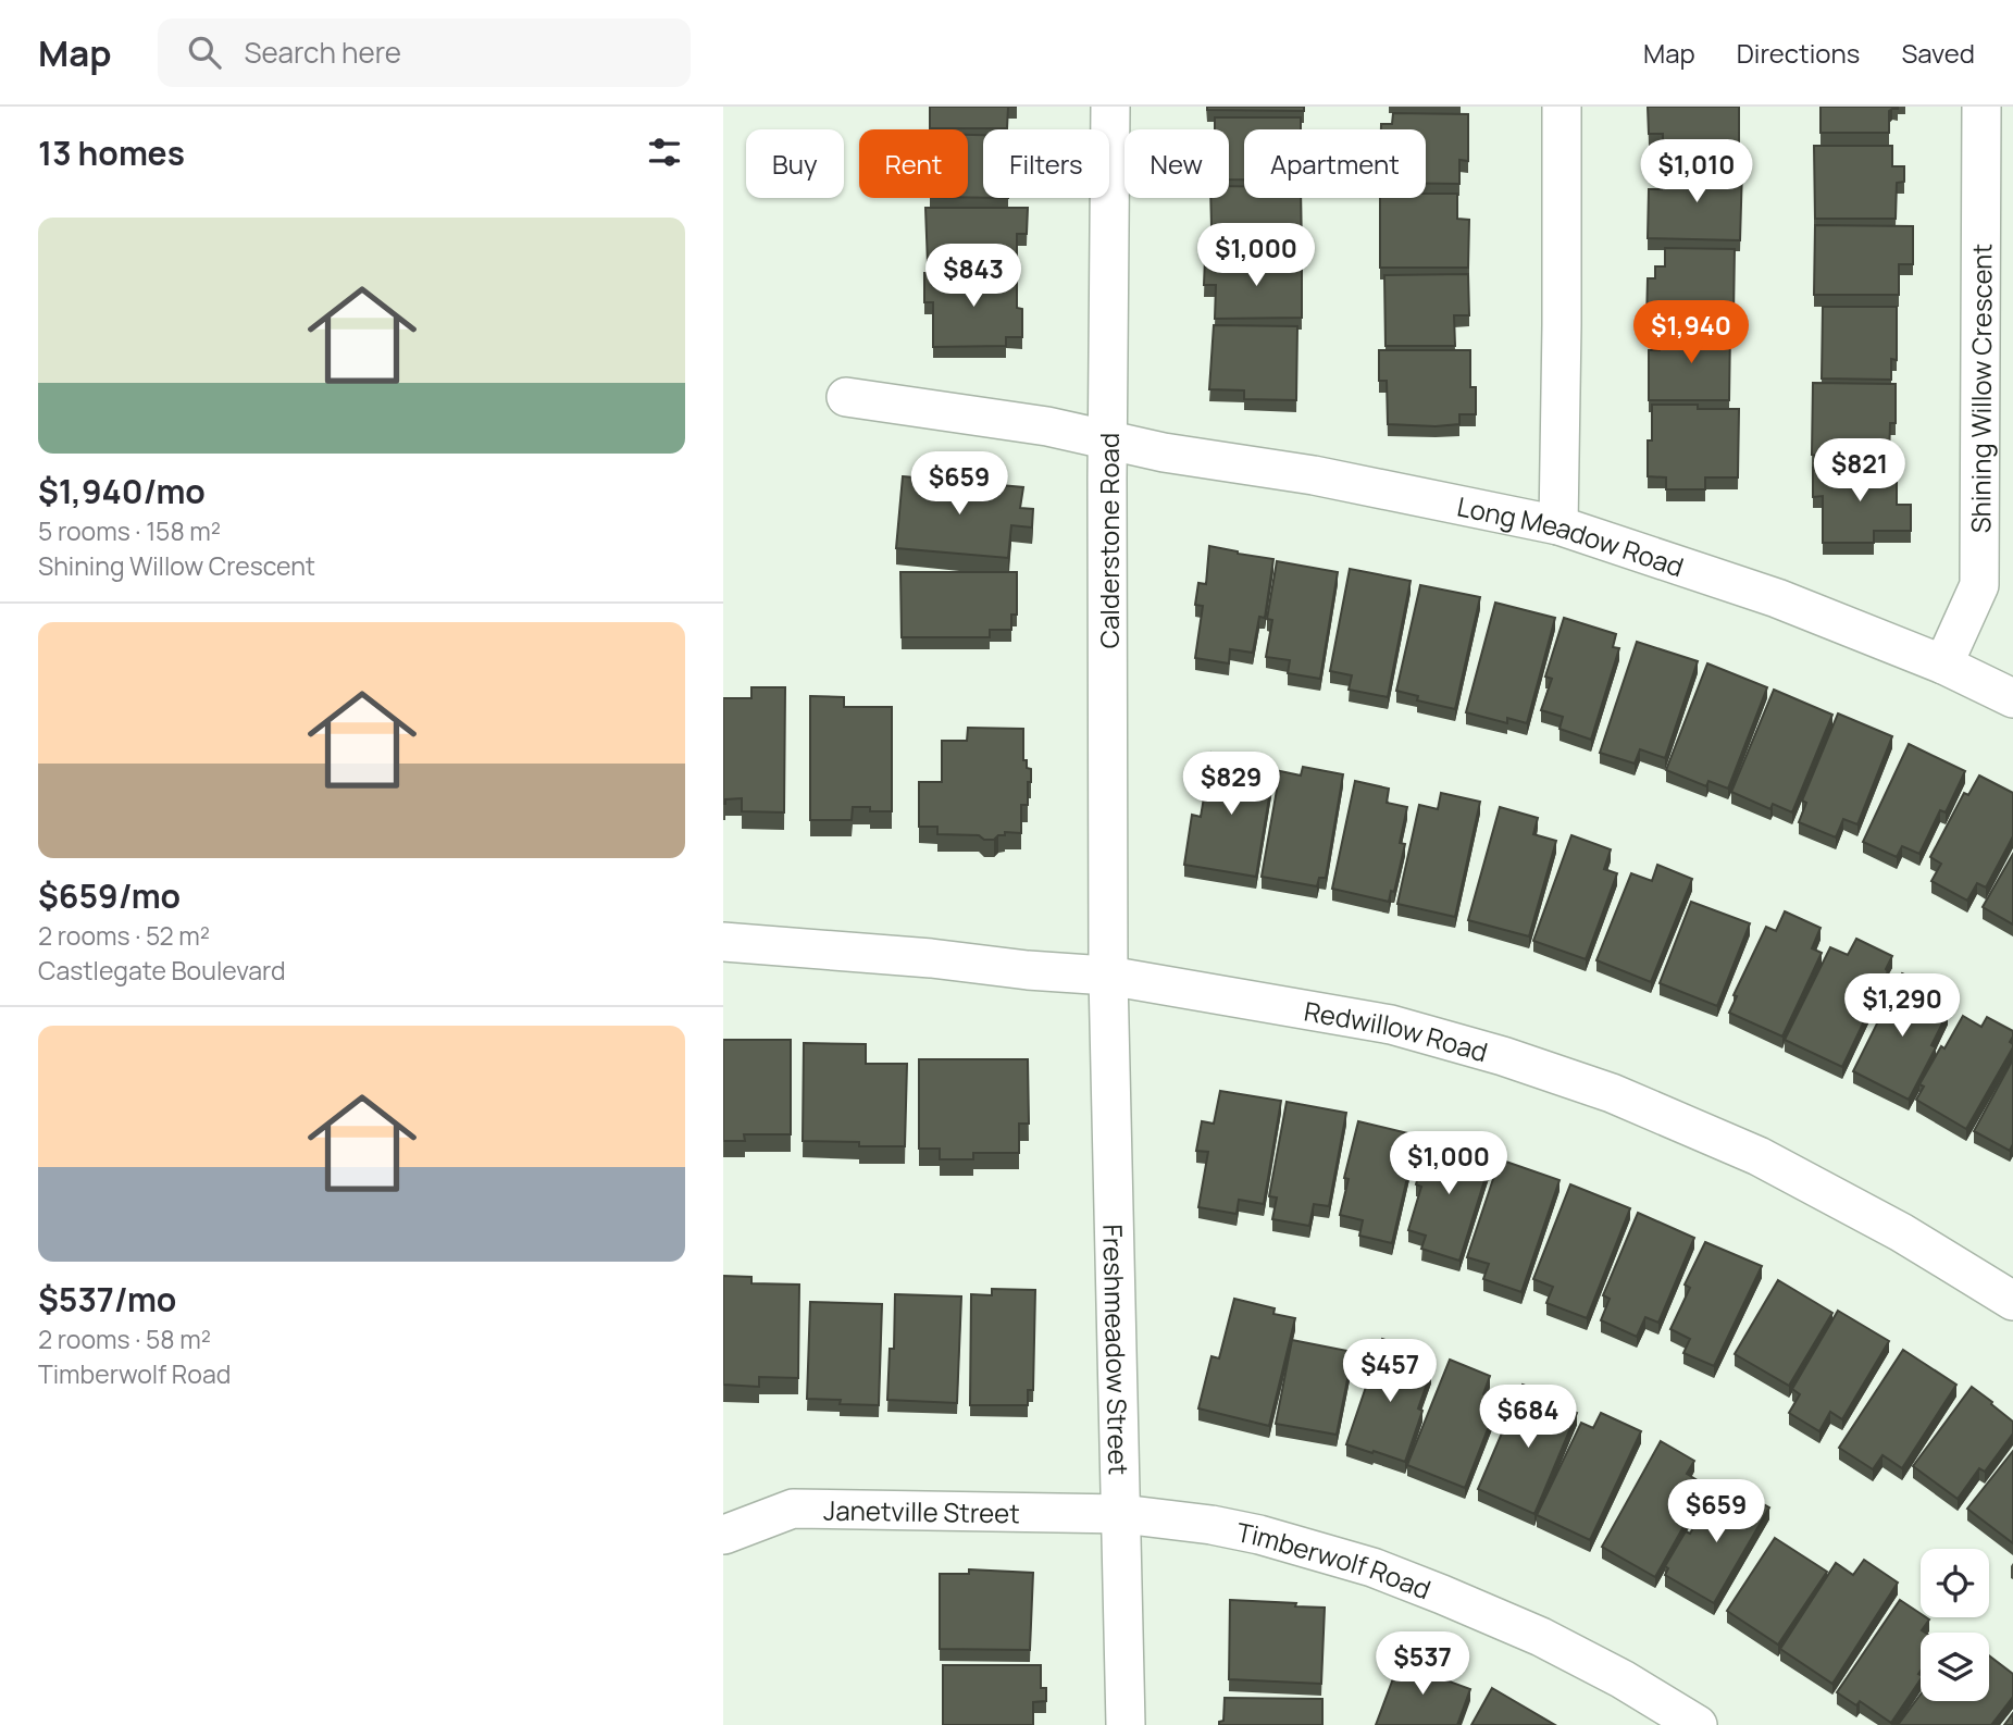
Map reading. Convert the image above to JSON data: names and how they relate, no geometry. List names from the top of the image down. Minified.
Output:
{"streets":{"street":["Shining Willow Crescent","Long Meadow Road","Calderstone Road","Redwillow Road","Freshmeadow Street","Janetville Street","Timberwolf Road"]},"crossings":[["Shining Willow Crescent","Long Meadow Road"],["Long Meadow Road","Calderstone Road"],["Calderstone Road","Redwillow Road"],["Calderstone Road","Freshmeadow Street"],["Redwillow Road","Freshmeadow Street"],["Freshmeadow Street","Janetville Street"],["Freshmeadow Street","Timberwolf Road"],["Janetville Street","Timberwolf Road"]],"page":{"header":"Map","search":"Search here","nav":["Map","Directions","Saved"],"heading":"13 homes","chip":["Buy","Rent","Filters","New","Apartment"],"price":["$1,010","$1,000","$843","$1,940","$821","$659","$829","$1,290","$1,000","$457","$684","$659","$537"],"list":[{"name":"$1,940/mo","note":"5 rooms · 158 m² · Shining Willow Crescent"},{"name":"$659/mo","note":"2 rooms · 52 m² · Castlegate Boulevard"},{"name":"$537/mo","note":"2 rooms · 58 m² · Timberwolf Road"}]}}
